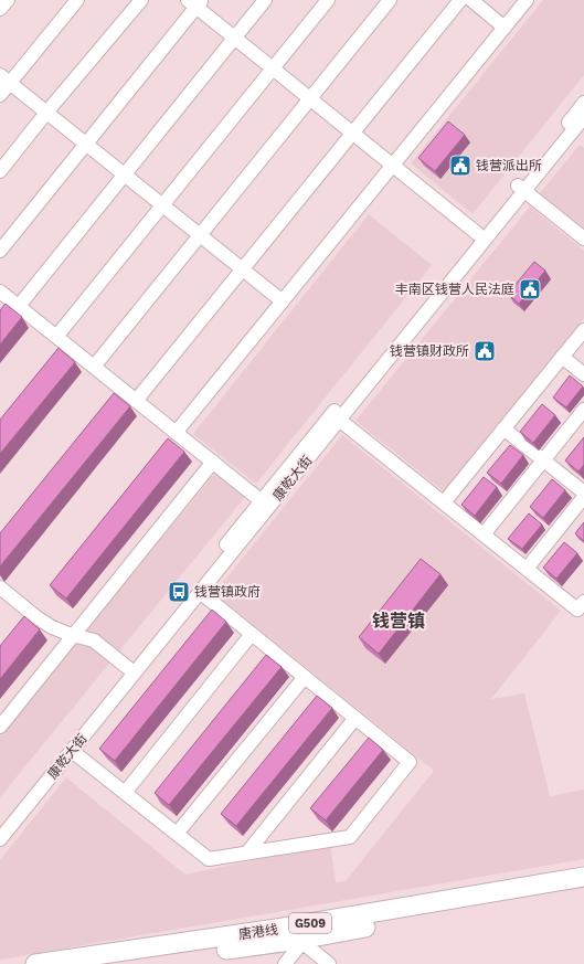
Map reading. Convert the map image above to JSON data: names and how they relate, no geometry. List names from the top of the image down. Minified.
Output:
{"streets":{"highway":["G509","唐港线"],"street":["康乾大街"]},"districts":["钱营镇"],"places":{"public building":["钱营派出所","丰南区钱营人民法庭","钱营镇财政所"],"bus stop":["钱营镇政府"]}}
